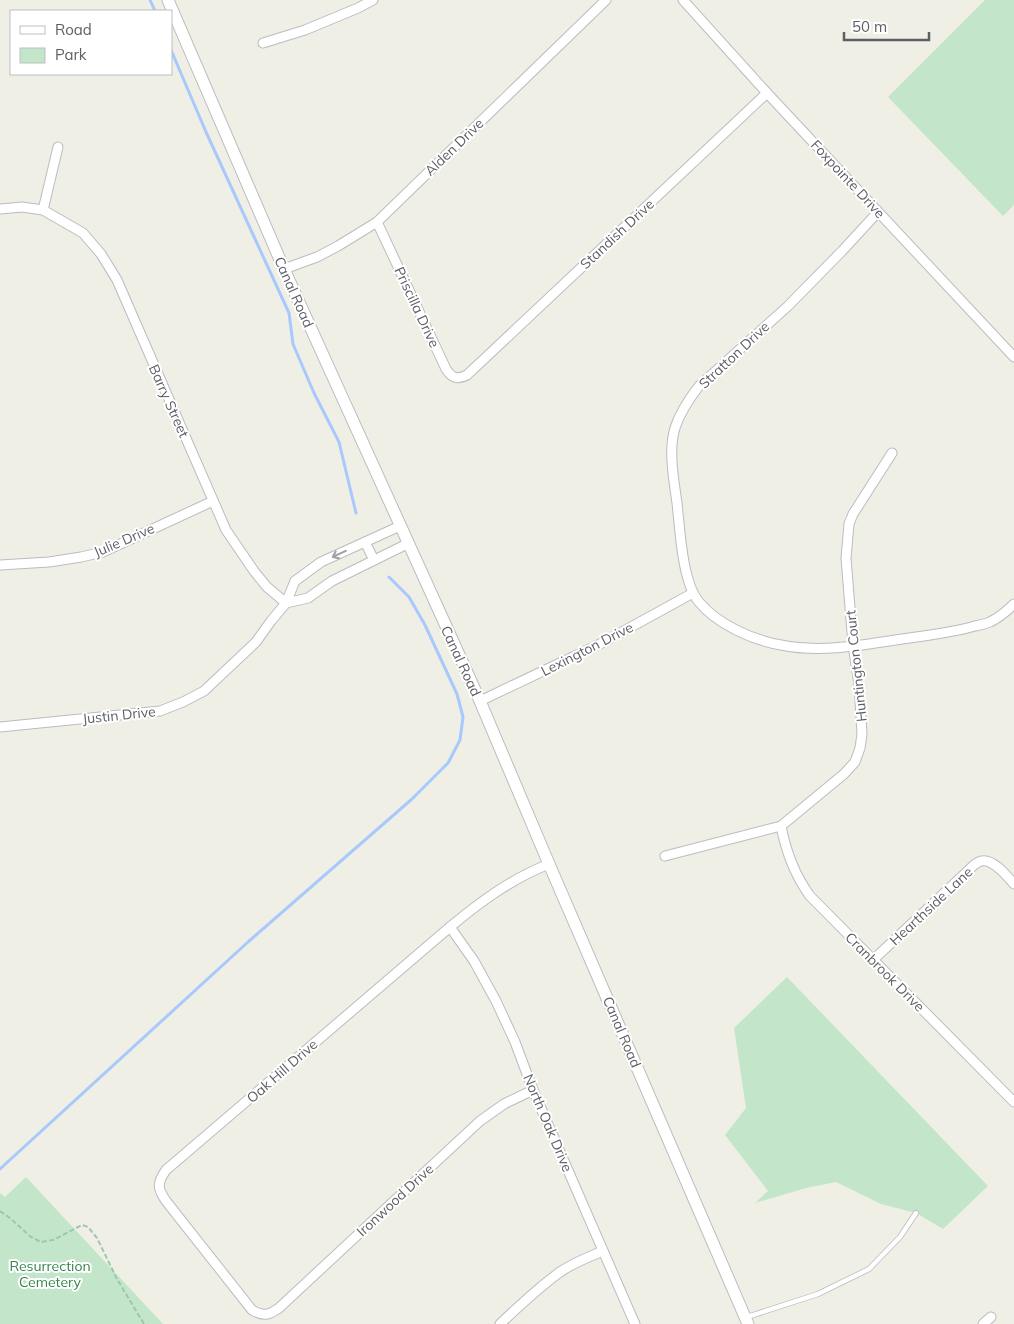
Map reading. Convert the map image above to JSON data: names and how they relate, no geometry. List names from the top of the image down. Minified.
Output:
{"streets":{"street":["Alden Drive","Foxpointe Drive","Standish Drive","Canal Road","Priscilla Drive","Stratton Drive","Barry Street","Julie Drive","Lexington Drive","Huntington Court","Justin Drive","Hearthside Lane","Cranbrook Drive","Oak Hill Drive","North Oak Drive","Ironwood Drive"]},"crossings":[["Alden Drive","Canal Road"],["Alden Drive","Priscilla Drive"],["Foxpointe Drive","Standish Drive"],["Foxpointe Drive","Stratton Drive"],["Standish Drive","Priscilla Drive"],["Canal Road","Lexington Drive"],["Canal Road","Justin Drive"],["Canal Road","Oak Hill Drive"],["Stratton Drive","Lexington Drive"],["Barry Street","Julie Drive"],["Barry Street","Justin Drive"],["Huntington Court","Cranbrook Drive"],["Hearthside Lane","Cranbrook Drive"],["Oak Hill Drive","North Oak Drive"],["Oak Hill Drive","Ironwood Drive"],["North Oak Drive","Ironwood Drive"]],"parks":["Resurrection Cemetery"],"legend":["Road","Park"],"scale_bar":"50 m"}
